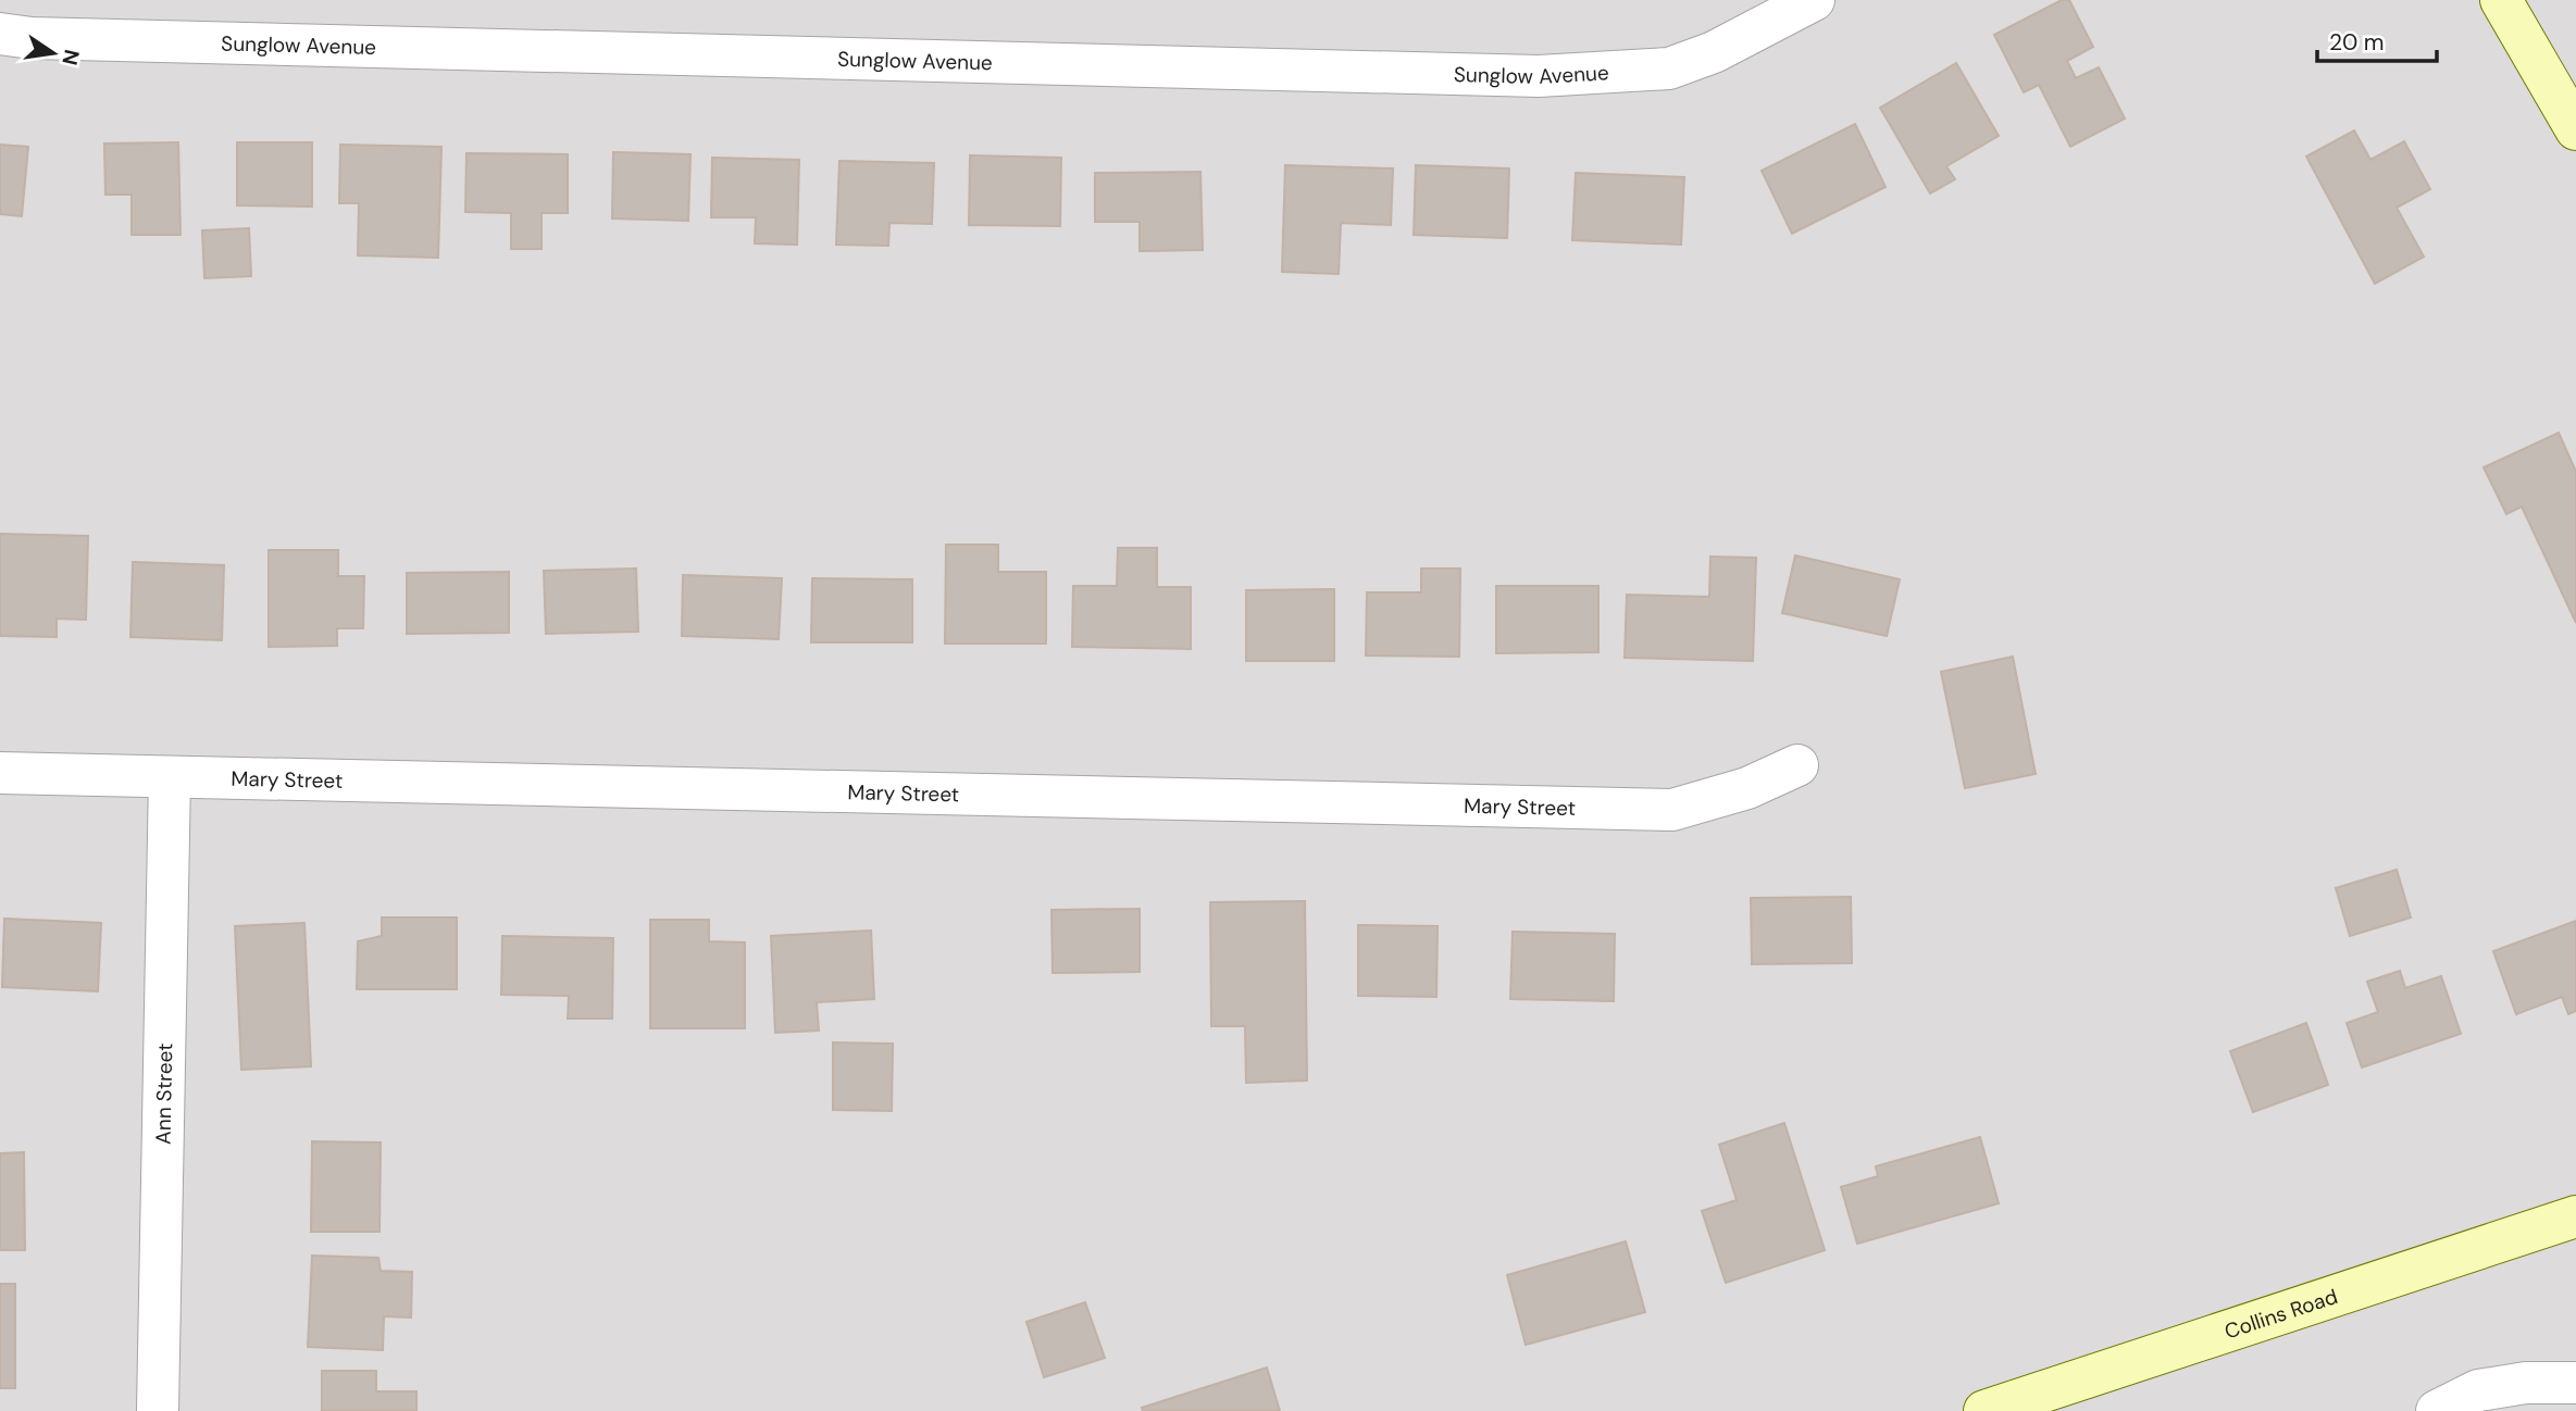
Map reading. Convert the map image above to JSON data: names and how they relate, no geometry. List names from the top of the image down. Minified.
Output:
{"streets":{"main road":["Collins Road"],"street":["Sunglow Avenue","Mary Street","Ann Street"]},"crossings":[["Mary Street","Ann Street"]],"scale_bar":"20 m","north":"right"}
